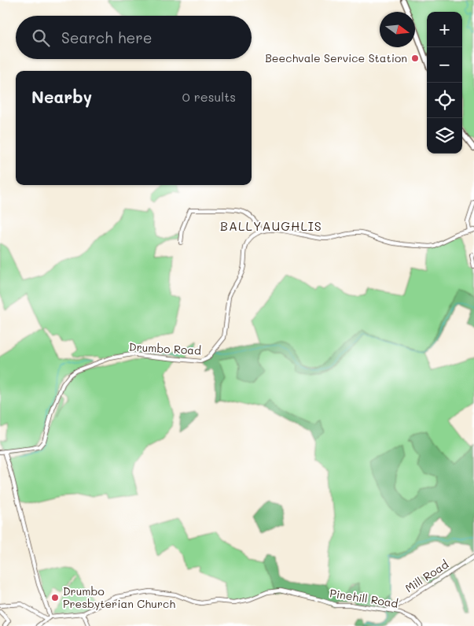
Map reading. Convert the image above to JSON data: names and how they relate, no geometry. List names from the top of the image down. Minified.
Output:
{"streets":{"street":["Drumbo Road","Mill Road","Pinehill Road"]},"crossings":[["Drumbo Road","Pinehill Road"],["Mill Road","Pinehill Road"]],"districts":["BALLYAUGHLIS"],"places":["Beechvale Service Station","Drumbo Presbyterian Church"],"north":"right","page":{"map_buttons":["+","−"],"search":"Search here","heading":["Nearby","0 results"]}}
